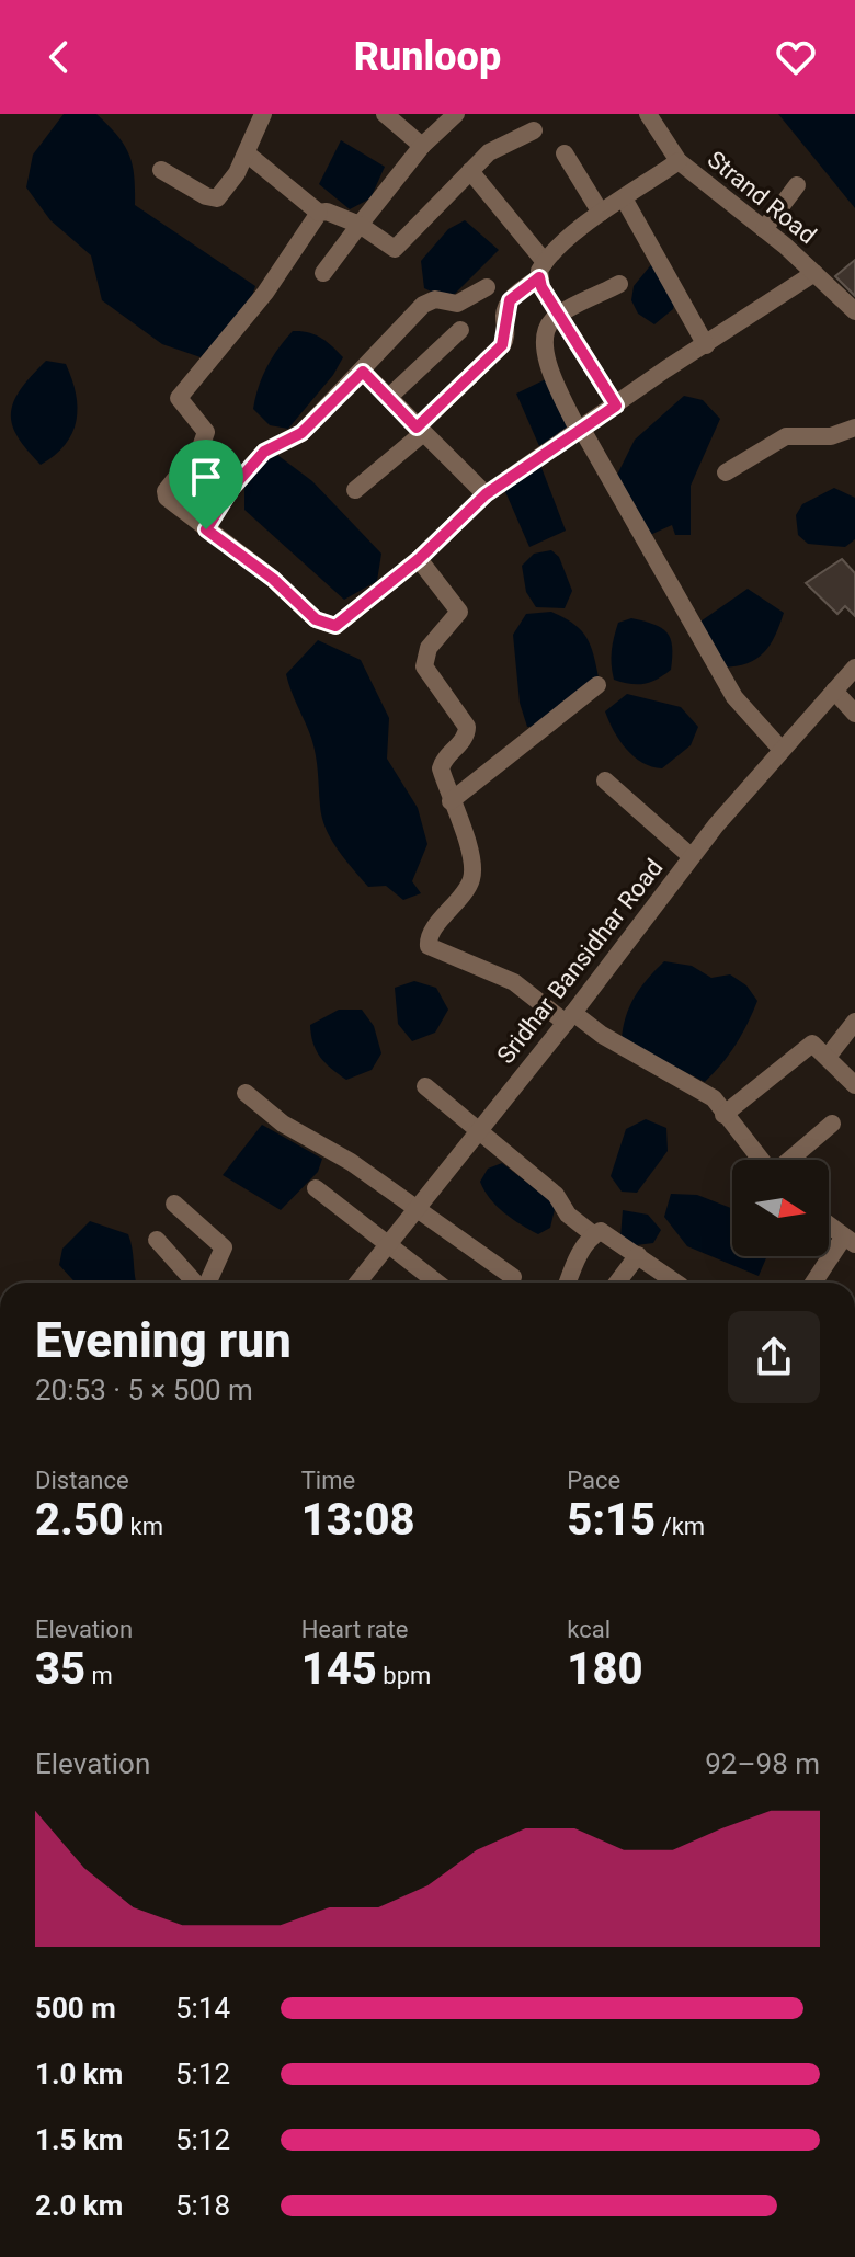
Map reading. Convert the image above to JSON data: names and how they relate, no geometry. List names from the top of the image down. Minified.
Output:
{"streets":{"street":["Strand Road","Sridhar Bansidhar Road"]},"north":"right","page":{"header":"Runloop","heading":["Evening run","20:53 · 5 × 500 m"],"stats":[["Distance","2.50 km"],["Time","13:08"],["Pace","5:15 /km"],["Elevation","35 m"],["Heart rate","145 bpm"],["kcal","180"]],"chart":["Elevation","92–98 m"],"list":[{"name":"500 m","note":"5:14"},{"name":"1.0 km","note":"5:12"},{"name":"1.5 km","note":"5:12"},{"name":"2.0 km","note":"5:18"}]}}
